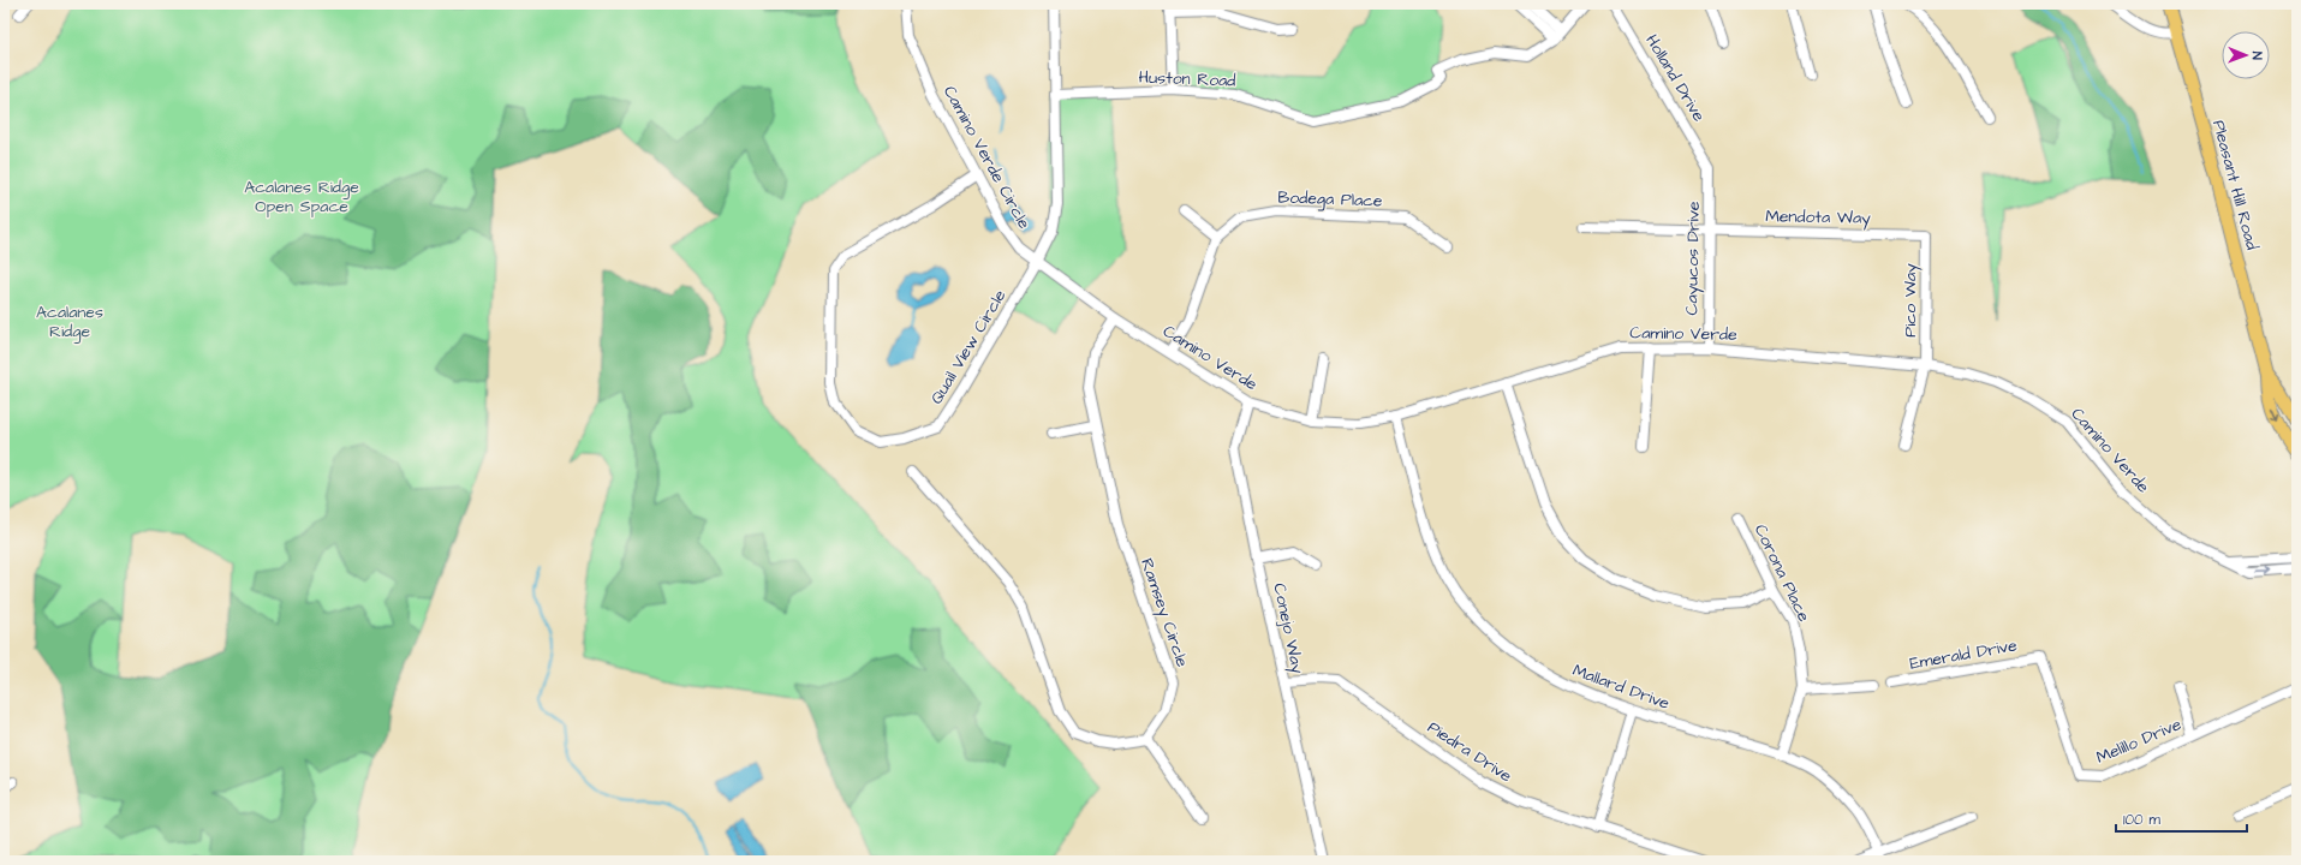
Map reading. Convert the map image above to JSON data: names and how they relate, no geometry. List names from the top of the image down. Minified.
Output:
{"streets":{"main road":["Pleasant Hill Road"],"street":["Holland Drive","Huston Road","Camino Verde Circle","Bodega Place","Mendota Way","Cayucos Drive","Pico Way","Camino Verde","Quail View Circle","Corona Place","Ramsey Circle","Conejo Way","Emerald Drive","Mallard Drive","Melillo Drive","Piedra Drive"]},"crossings":[["Holland Drive","Cayucos Drive"],["Huston Road","Camino Verde Circle"],["Camino Verde Circle","Camino Verde"],["Camino Verde Circle","Quail View Circle"],["Mendota Way","Cayucos Drive"],["Mendota Way","Pico Way"],["Cayucos Drive","Camino Verde"],["Pico Way","Camino Verde"],["Camino Verde","Quail View Circle"],["Camino Verde","Ramsey Circle"],["Camino Verde","Conejo Way"],["Camino Verde","Mallard Drive"],["Corona Place","Mallard Drive"],["Conejo Way","Piedra Drive"],["Emerald Drive","Melillo Drive"]],"parks":["Acalanes Ridge Open Space","Acalanes Ridge"],"scale_bar":"100 m","north":"right"}
